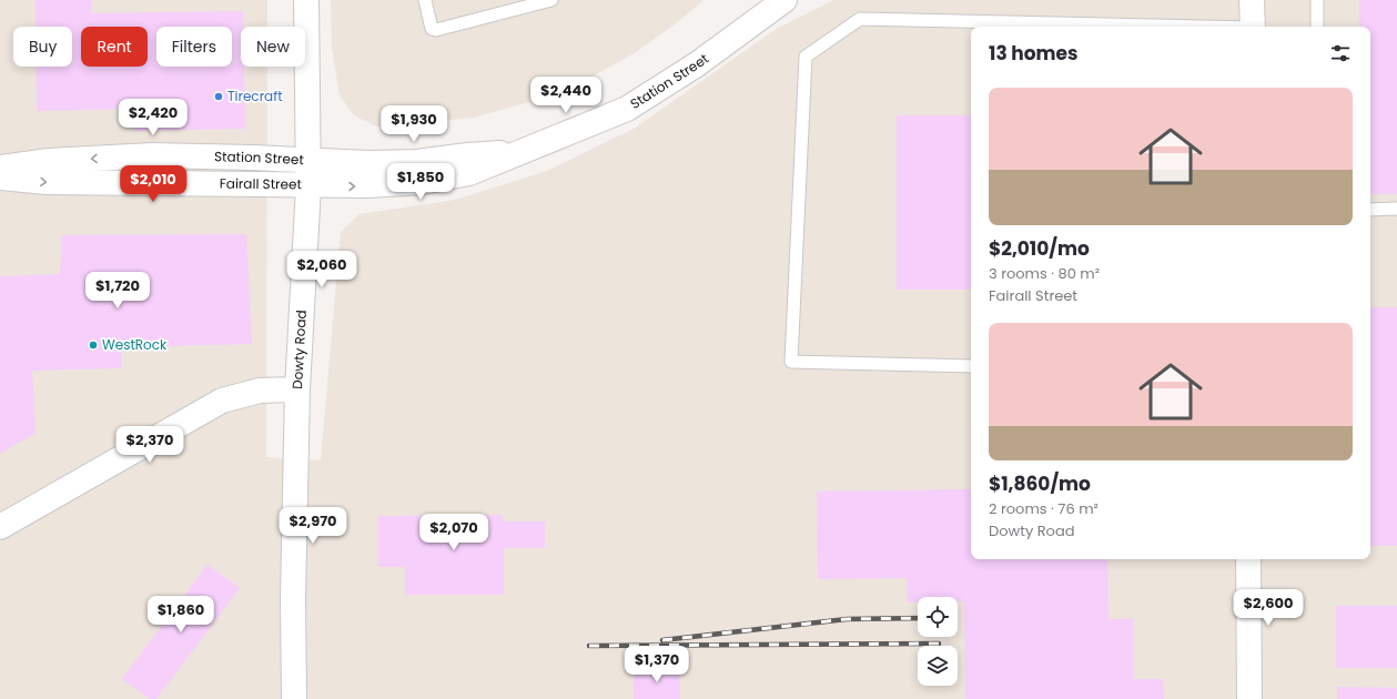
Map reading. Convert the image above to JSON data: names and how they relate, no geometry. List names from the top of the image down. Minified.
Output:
{"streets":{"street":["Station Street","Fairall Street","Dowty Road"]},"crossings":[["Station Street","Fairall Street"],["Station Street","Dowty Road"],["Fairall Street","Dowty Road"]],"one_way":["Fairall Street"],"places":["Tirecraft","WestRock"],"page":{"chip":["Buy","Rent","Filters","New"],"heading":"13 homes","price":["$2,440","$2,420","$1,930","$1,850","$2,010","$2,060","$1,720","$2,370","$2,970","$2,070","$2,600","$1,860","$1,370"],"list":[{"name":"$2,010/mo","note":"3 rooms · 80 m² · Fairall Street"},{"name":"$1,860/mo","note":"2 rooms · 76 m² · Dowty Road"}]}}
